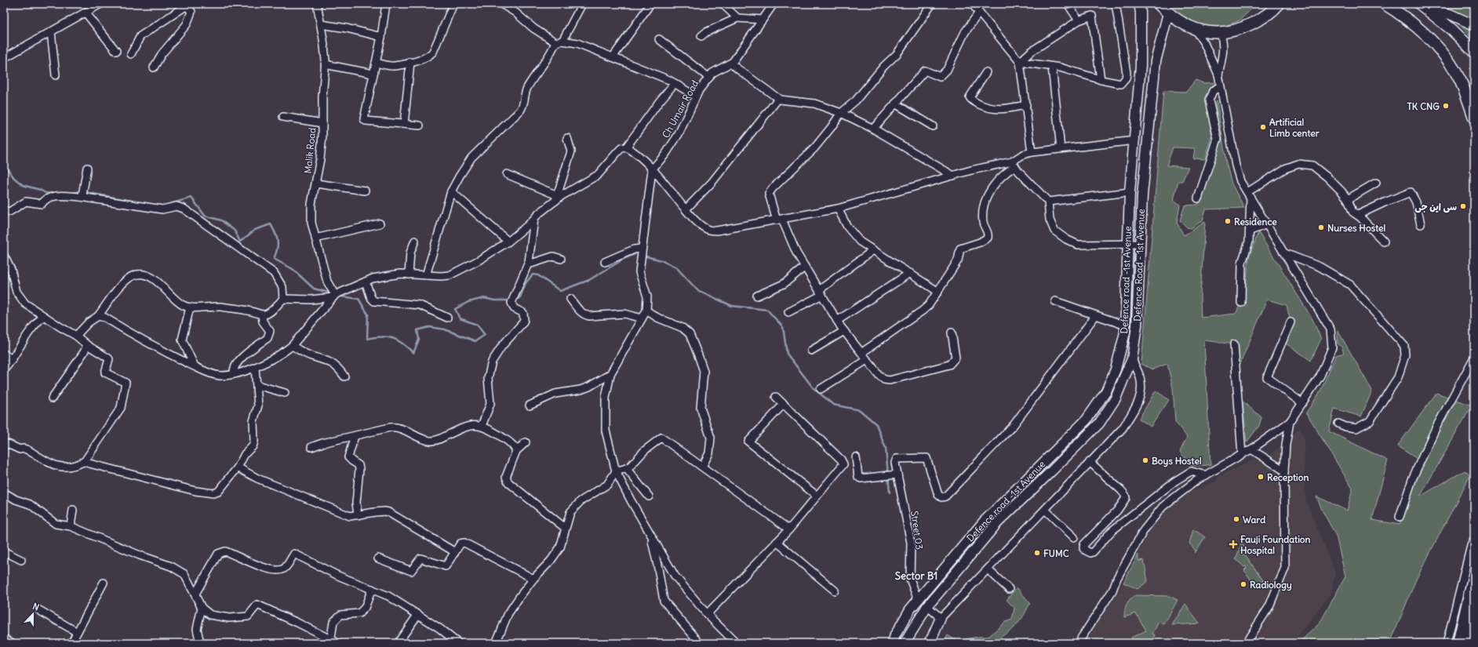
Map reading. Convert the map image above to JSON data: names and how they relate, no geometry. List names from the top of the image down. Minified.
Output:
{"streets":{"main road":["Defence Road - 1st Avenue","Defence road -1st Avenue"],"street":["Ch Umair Road","Malik Road","Street 03"]},"crossings":[["Defence road -1st Avenue","Street 03"]],"districts":["Sector B1"],"places":{"other":["TK CNG","Artificial Limb center","سی این جی","Residence","Nurses Hostel","Boys Hostel","Reception","Ward","FUMC","Radiology"],"health":["Fauji Foundation Hospital"]},"north":"top"}
